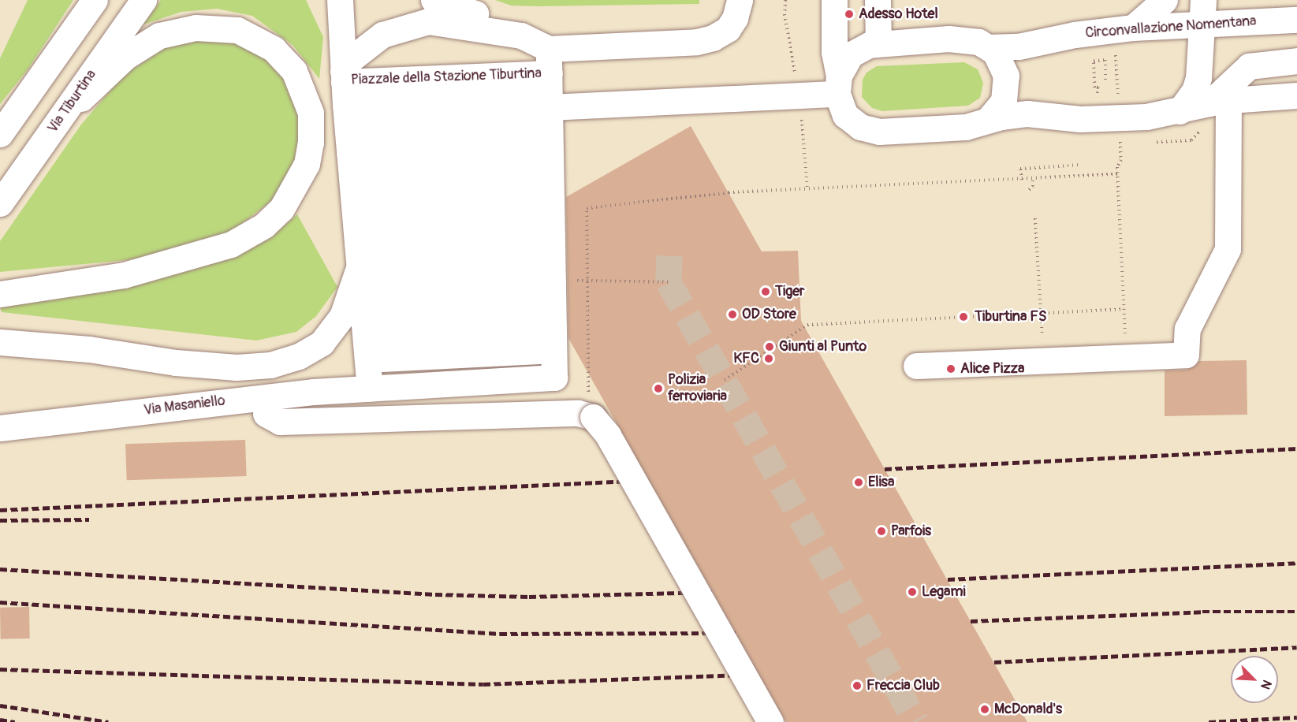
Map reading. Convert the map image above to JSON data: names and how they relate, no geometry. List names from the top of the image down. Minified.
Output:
{"streets":{"street":["Circonvallazione Nomentana","Piazzale della Stazione Tiburtina","Via Tiburtina","Via Masaniello"]},"places":["Adesso Hotel","Tiger","OD Store","Tiburtina FS","Giunti al Punto","KFC","Alice Pizza","Polizia ferroviaria","Elisa","Parfois","Legami","Freccia Club","McDonald's"],"north":"bottom right"}
